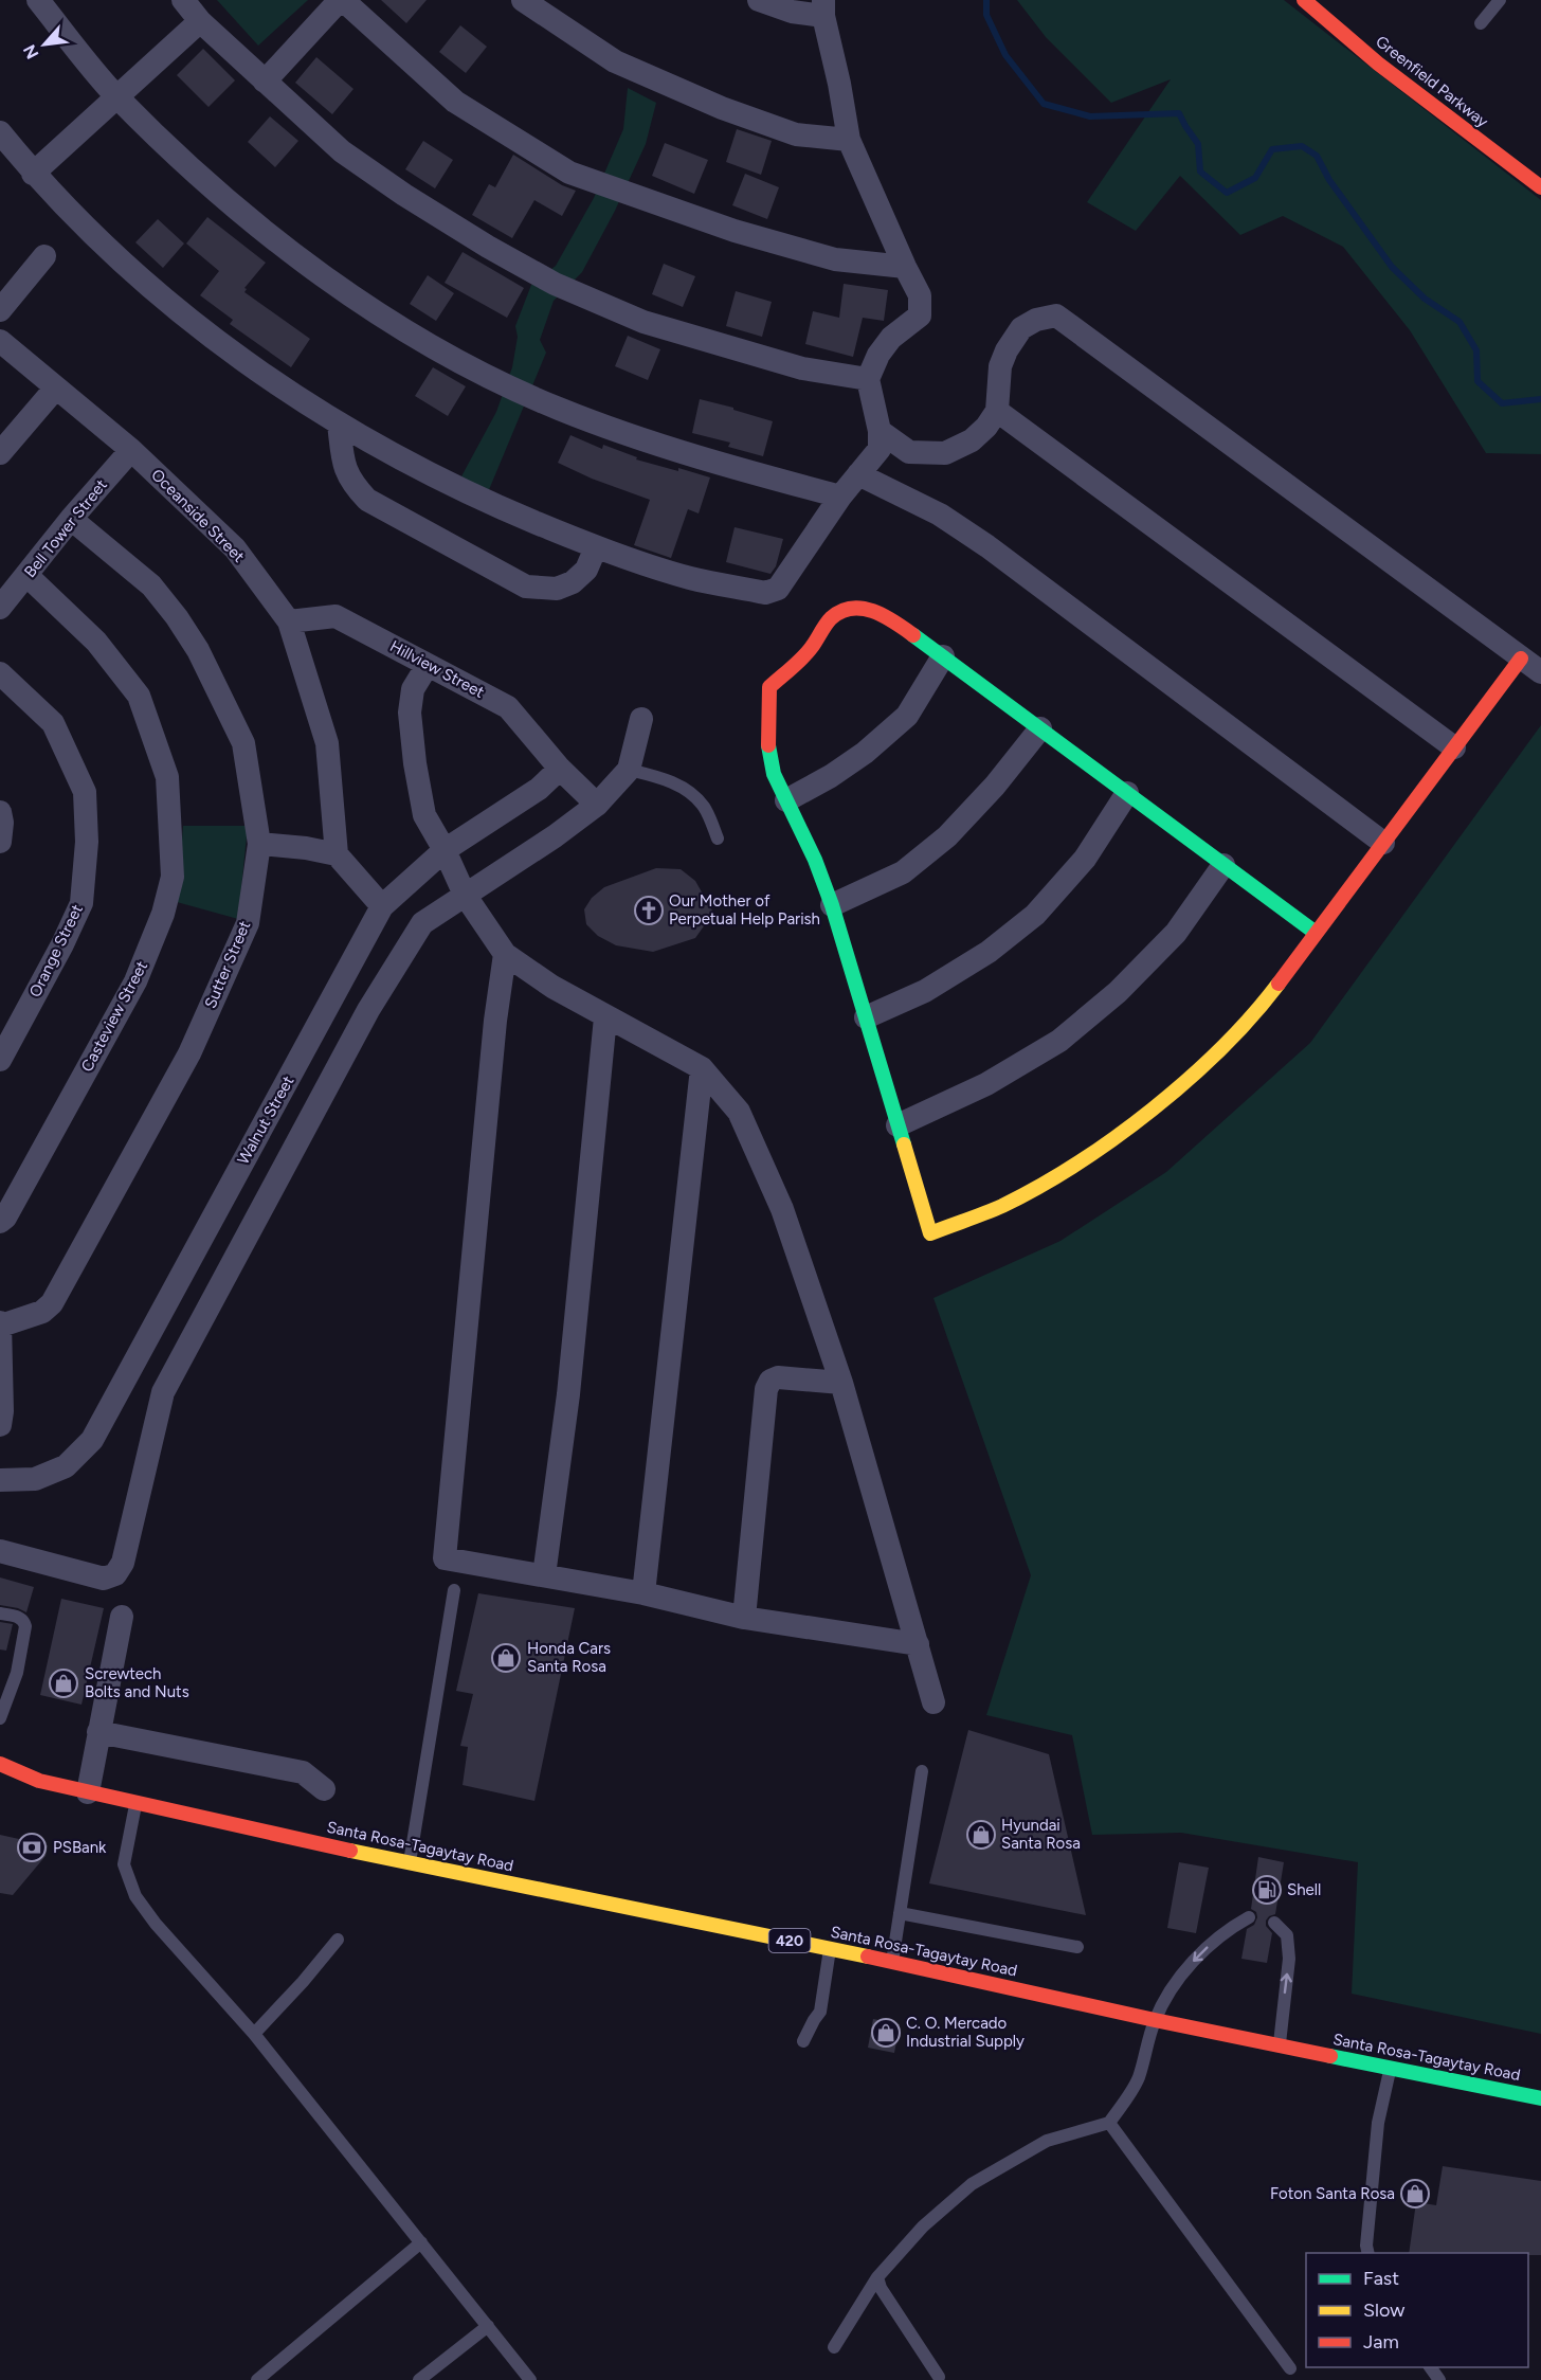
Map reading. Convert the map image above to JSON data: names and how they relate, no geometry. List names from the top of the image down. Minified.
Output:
{"streets":{"street":["Greenfield Parkway","Oceanside Street","Bell Tower Street","Hillview Street","Orange Street","Sutter Street","Casteview Street","Walnut Street","Santa Rosa-Tagaytay Road","420"]},"crossings":[["Oceanside Street","Bell Tower Street"],["Oceanside Street","Hillview Street"],["Bell Tower Street","Sutter Street"],["Bell Tower Street","Casteview Street"],["Hillview Street","Walnut Street"]],"places":{"church":["Our Mother of Perpetual Help Parish"],"shop":["Honda Cars Santa Rosa","Screwtech Bolts and Nuts","Hyundai Santa Rosa","C. O. Mercado Industrial Supply","Foton Santa Rosa"],"bank":["PSBank"],"fuel station":["Shell"]},"legend":["Fast","Slow","Jam"],"north":"bottom left"}
